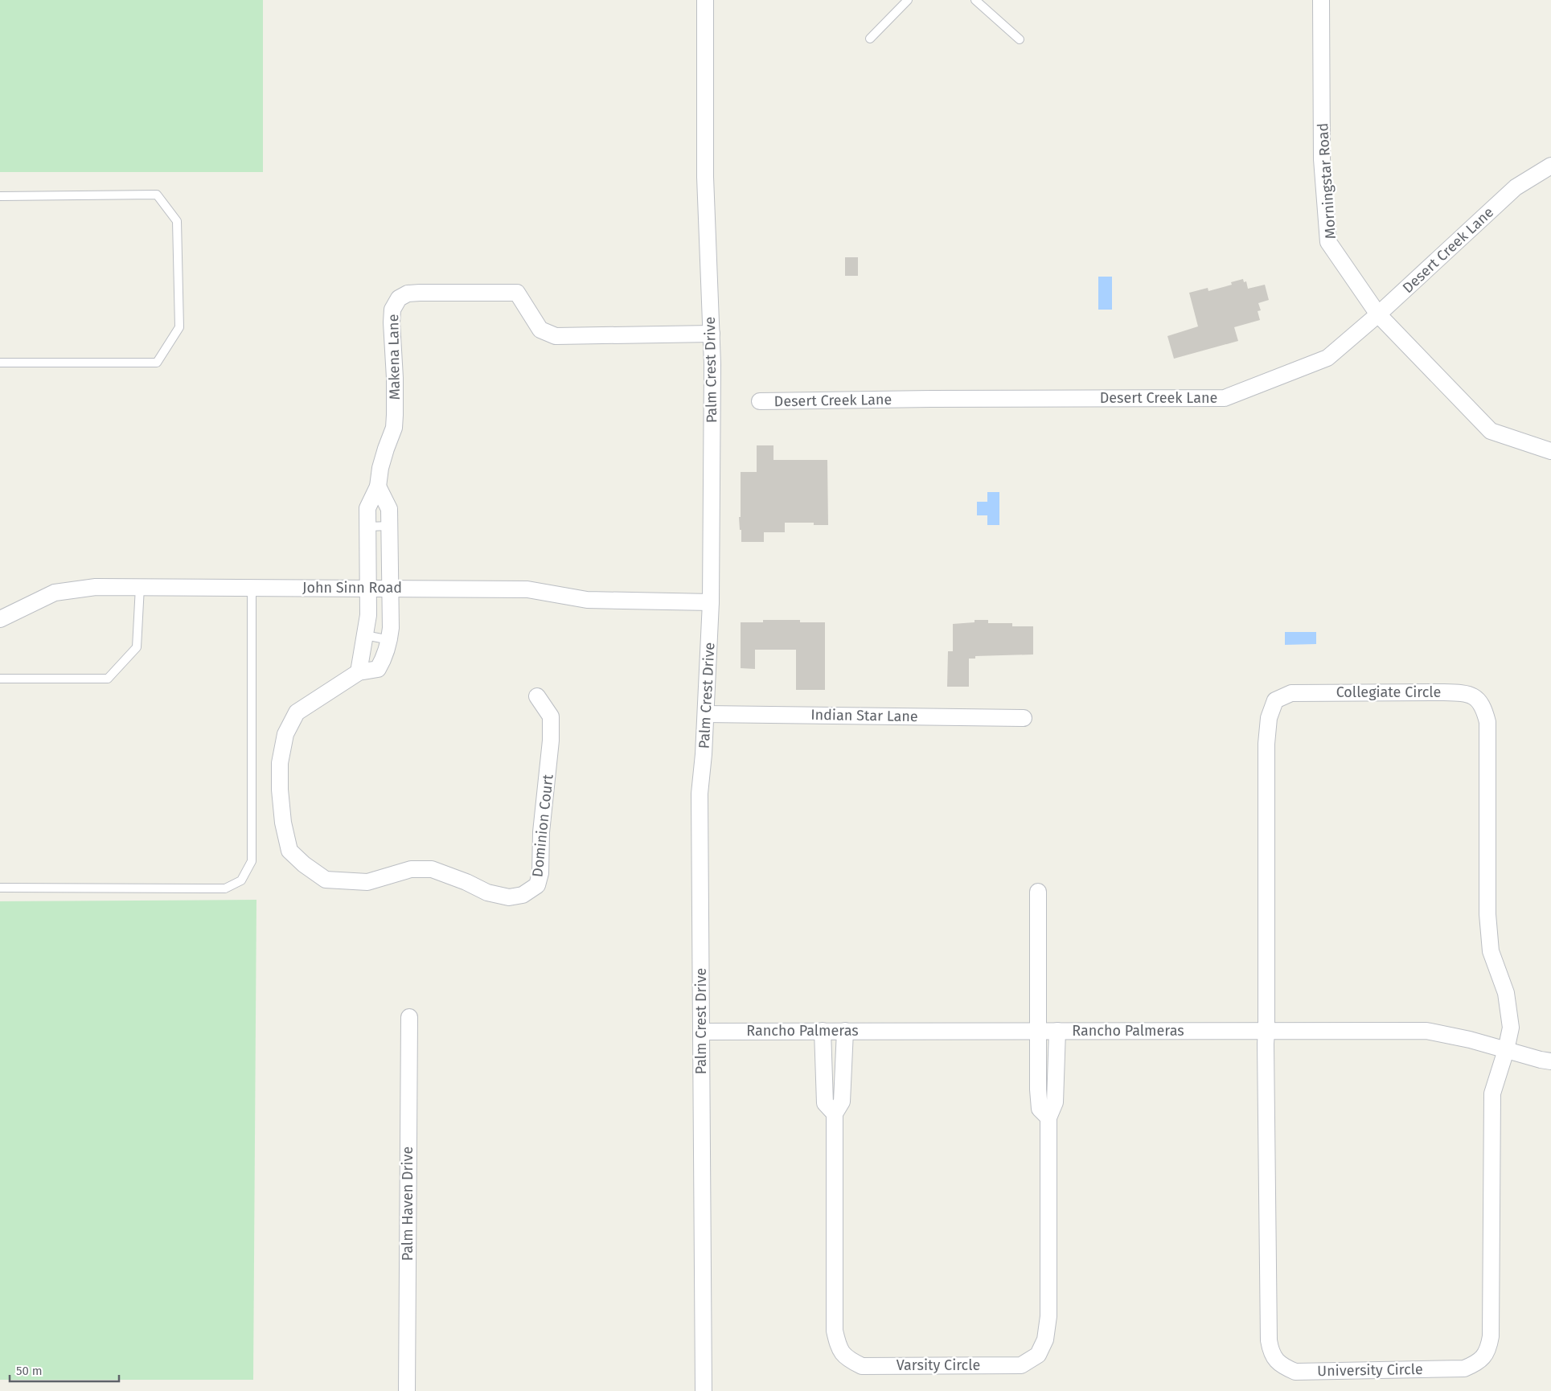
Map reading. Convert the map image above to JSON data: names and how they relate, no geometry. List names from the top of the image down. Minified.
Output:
{"streets":{"street":["Morningstar Road","Desert Creek Lane","Makena Lane","Palm Crest Drive","John Sinn Road","Collegiate Circle","Indian Star Lane","Dominion Court","Rancho Palmeras","Palm Haven Drive","Varsity Circle","University Circle"]},"crossings":[["Morningstar Road","Desert Creek Lane"],["Makena Lane","Palm Crest Drive"],["Makena Lane","John Sinn Road"],["Palm Crest Drive","John Sinn Road"],["Palm Crest Drive","Indian Star Lane"],["Palm Crest Drive","Rancho Palmeras"],["John Sinn Road","Dominion Court"],["Collegiate Circle","Rancho Palmeras"],["Collegiate Circle","University Circle"],["Rancho Palmeras","Varsity Circle"],["Rancho Palmeras","University Circle"]],"scale_bar":"50 m"}
